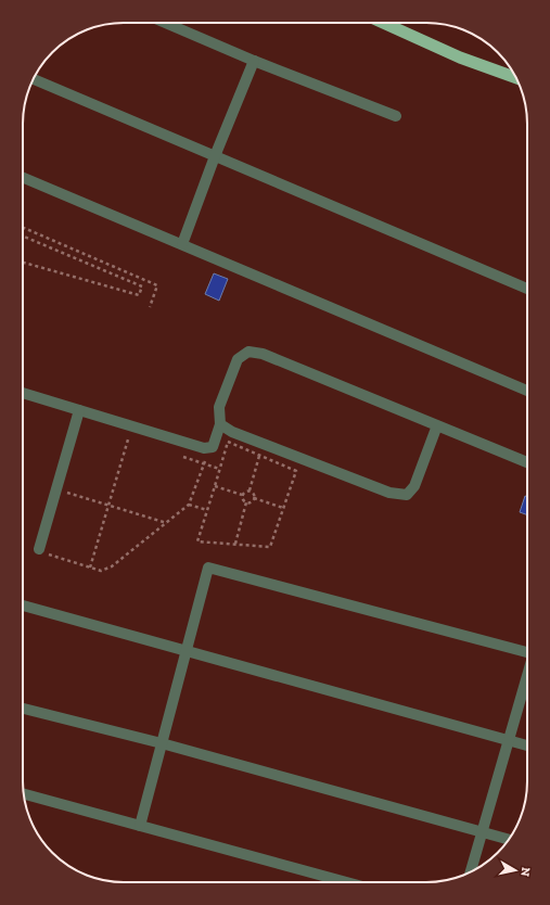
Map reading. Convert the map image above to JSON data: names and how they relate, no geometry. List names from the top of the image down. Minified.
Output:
{"north":"right"}
